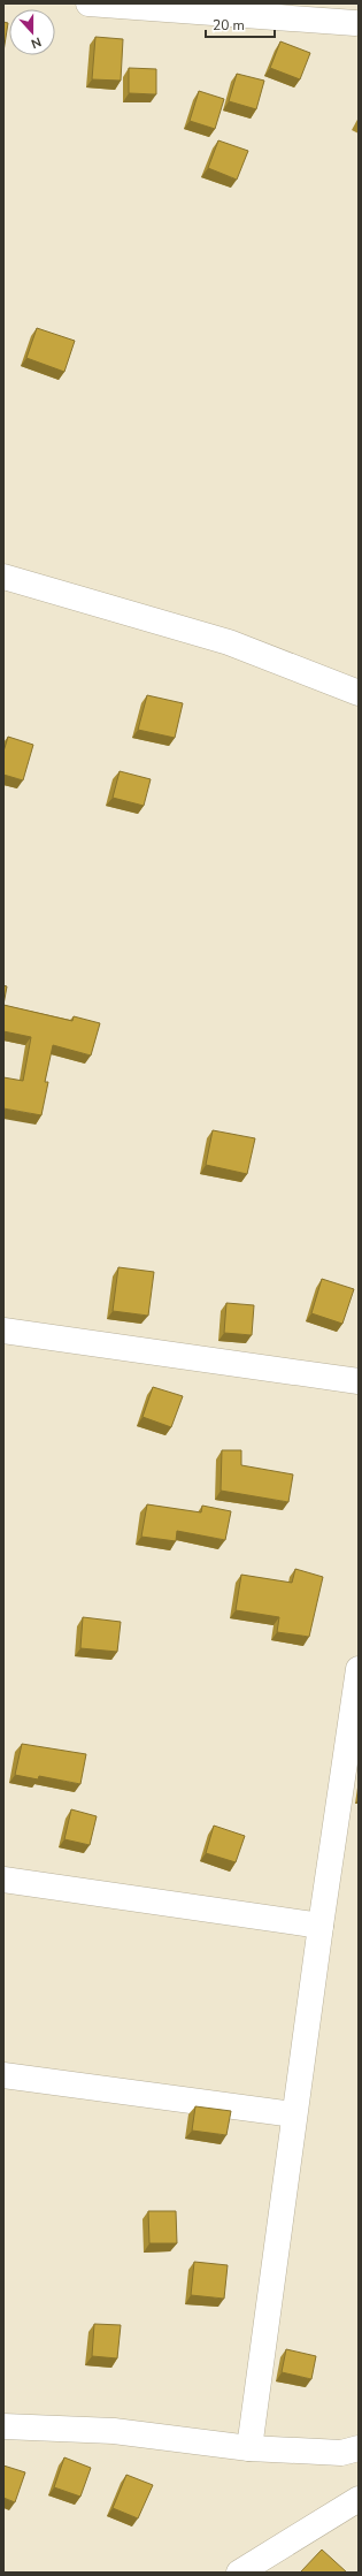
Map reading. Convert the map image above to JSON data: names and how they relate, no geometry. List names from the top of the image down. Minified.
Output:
{"scale_bar":"20 m","north":"bottom"}
